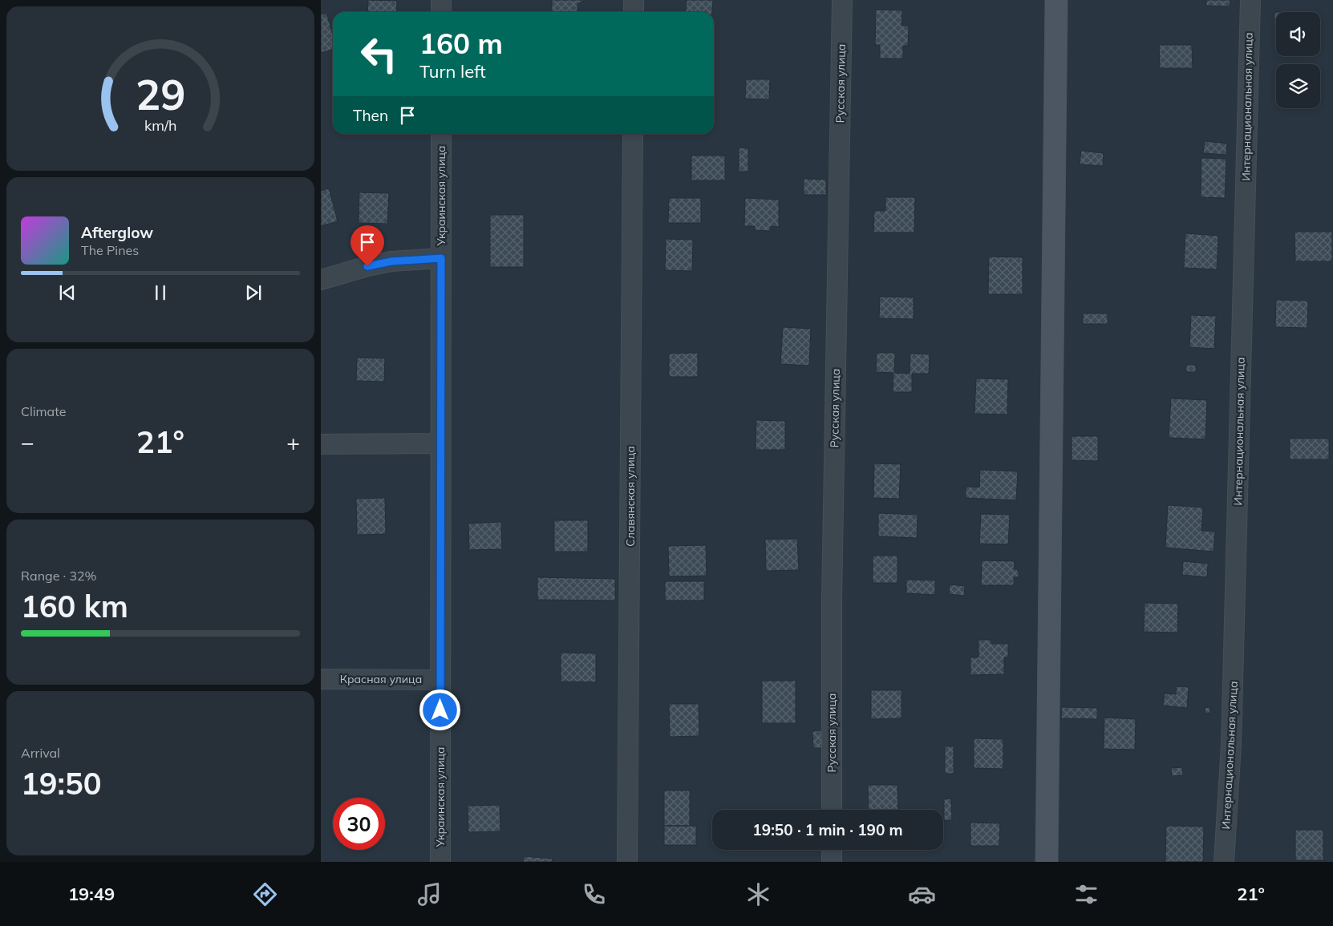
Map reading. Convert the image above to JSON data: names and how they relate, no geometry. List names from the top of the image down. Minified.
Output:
{"streets":{"street":["Русская улица","Интернациональная улица","Украинская улица","Славянская улица","Красная улица"]},"crossings":[["Украинская улица","Красная улица"]],"page":{"turn":["160 m","Turn left"],"then":"Then","song":["Afterglow","The Pines"],"tile":["Climate",["Range · 32%","160 km"],["Arrival","19:50"]],"heat":["−","21°","+"],"limit":"30","trip":"19:50 · 1 min · 190 m","tabs":["19:49","21°"],"gauge":["29","km/h"]}}
